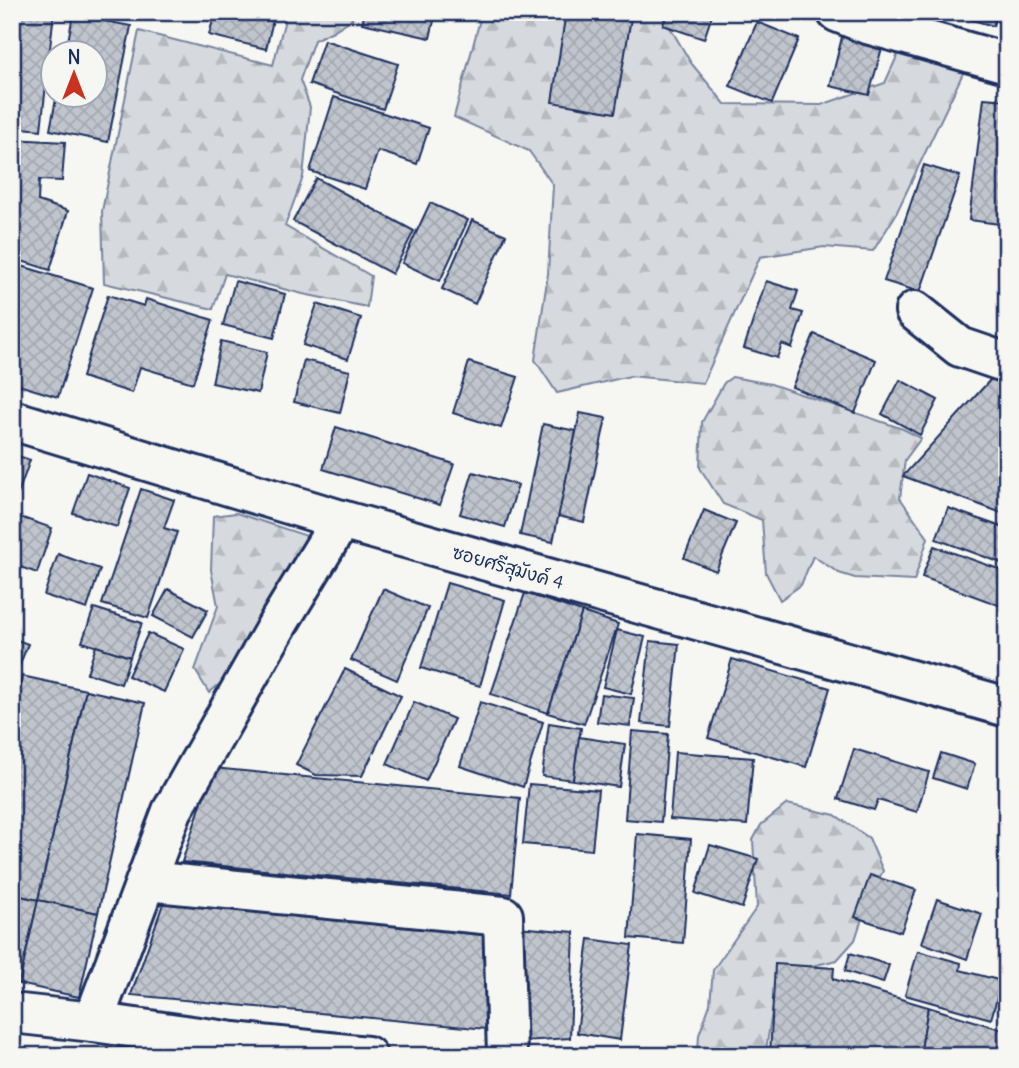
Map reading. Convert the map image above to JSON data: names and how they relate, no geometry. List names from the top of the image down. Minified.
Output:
{"streets":{"street":["ซอยศรีสุมังค์ 4"]},"north":"top"}
